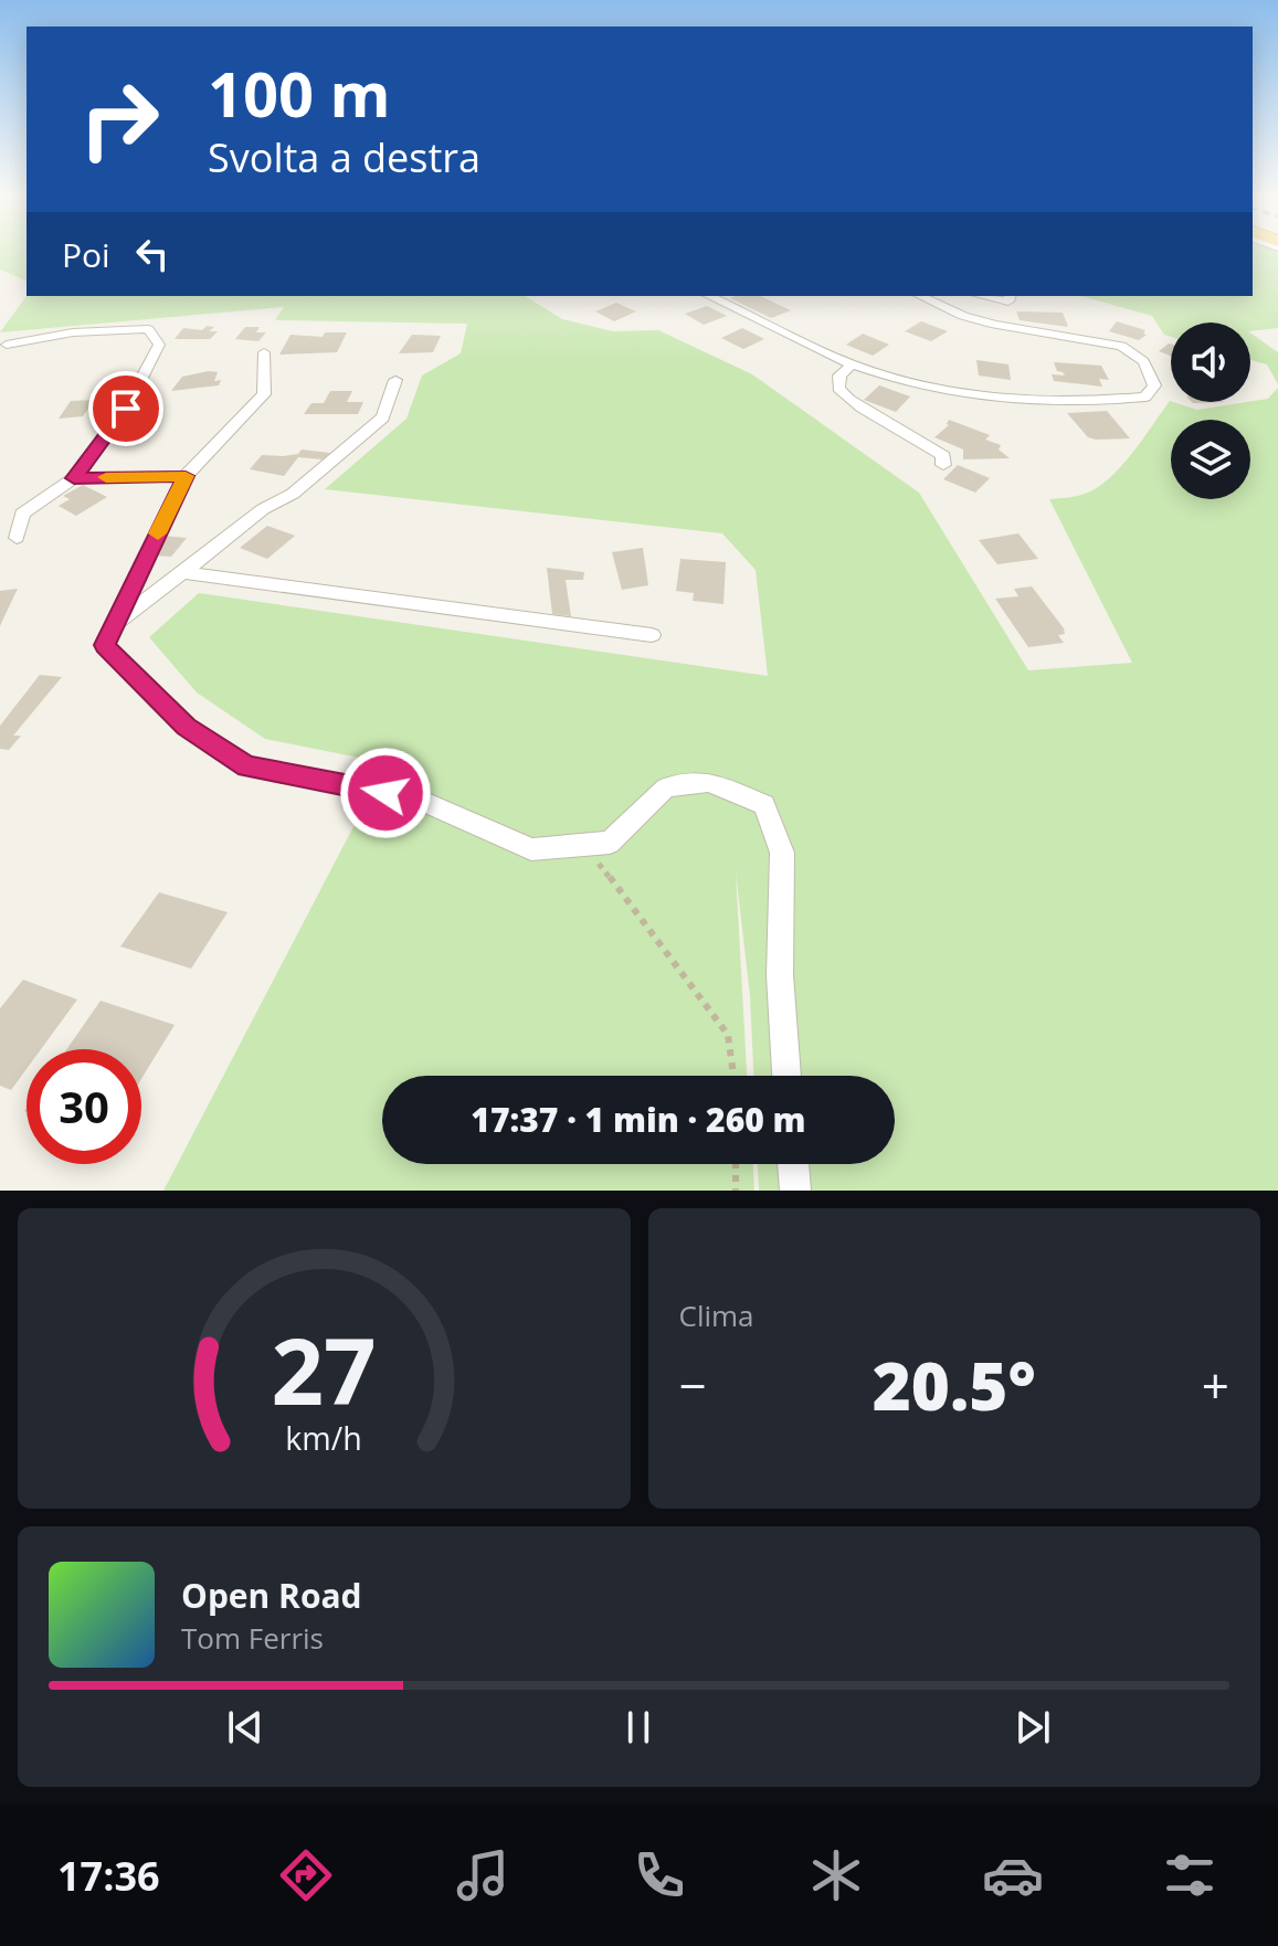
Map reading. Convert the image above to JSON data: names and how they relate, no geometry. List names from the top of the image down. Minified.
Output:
{"page":{"turn":["100 m","Svolta a destra"],"then":"Poi","limit":"30","trip":"17:37 · 1 min · 260 m","tile":"Clima","heat":["−","20.5°","+"],"song":["Open Road","Tom Ferris"],"tabs":"17:36","gauge":["27","km/h"]}}
